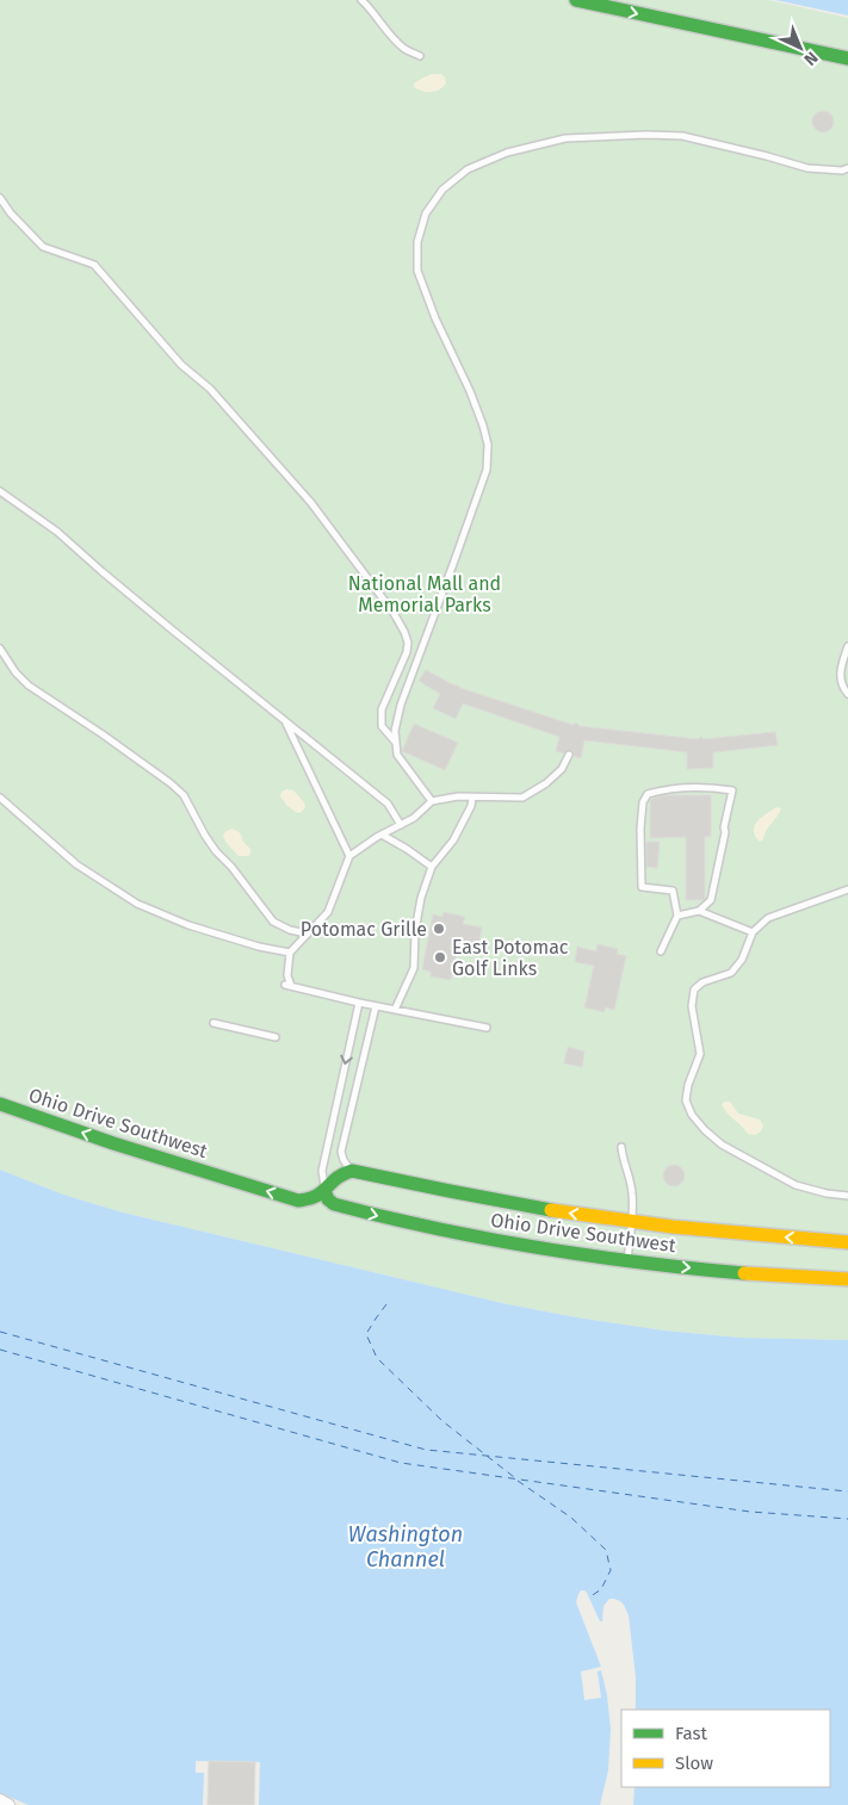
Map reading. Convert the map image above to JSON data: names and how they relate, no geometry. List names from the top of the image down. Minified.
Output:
{"streets":{"street":["Ohio Drive Southwest"]},"water":["Washington Channel"],"parks":["National Mall and Memorial Parks"],"places":["Potomac Grille","East Potomac Golf Links"],"legend":["Fast","Slow"],"north":"bottom right"}
